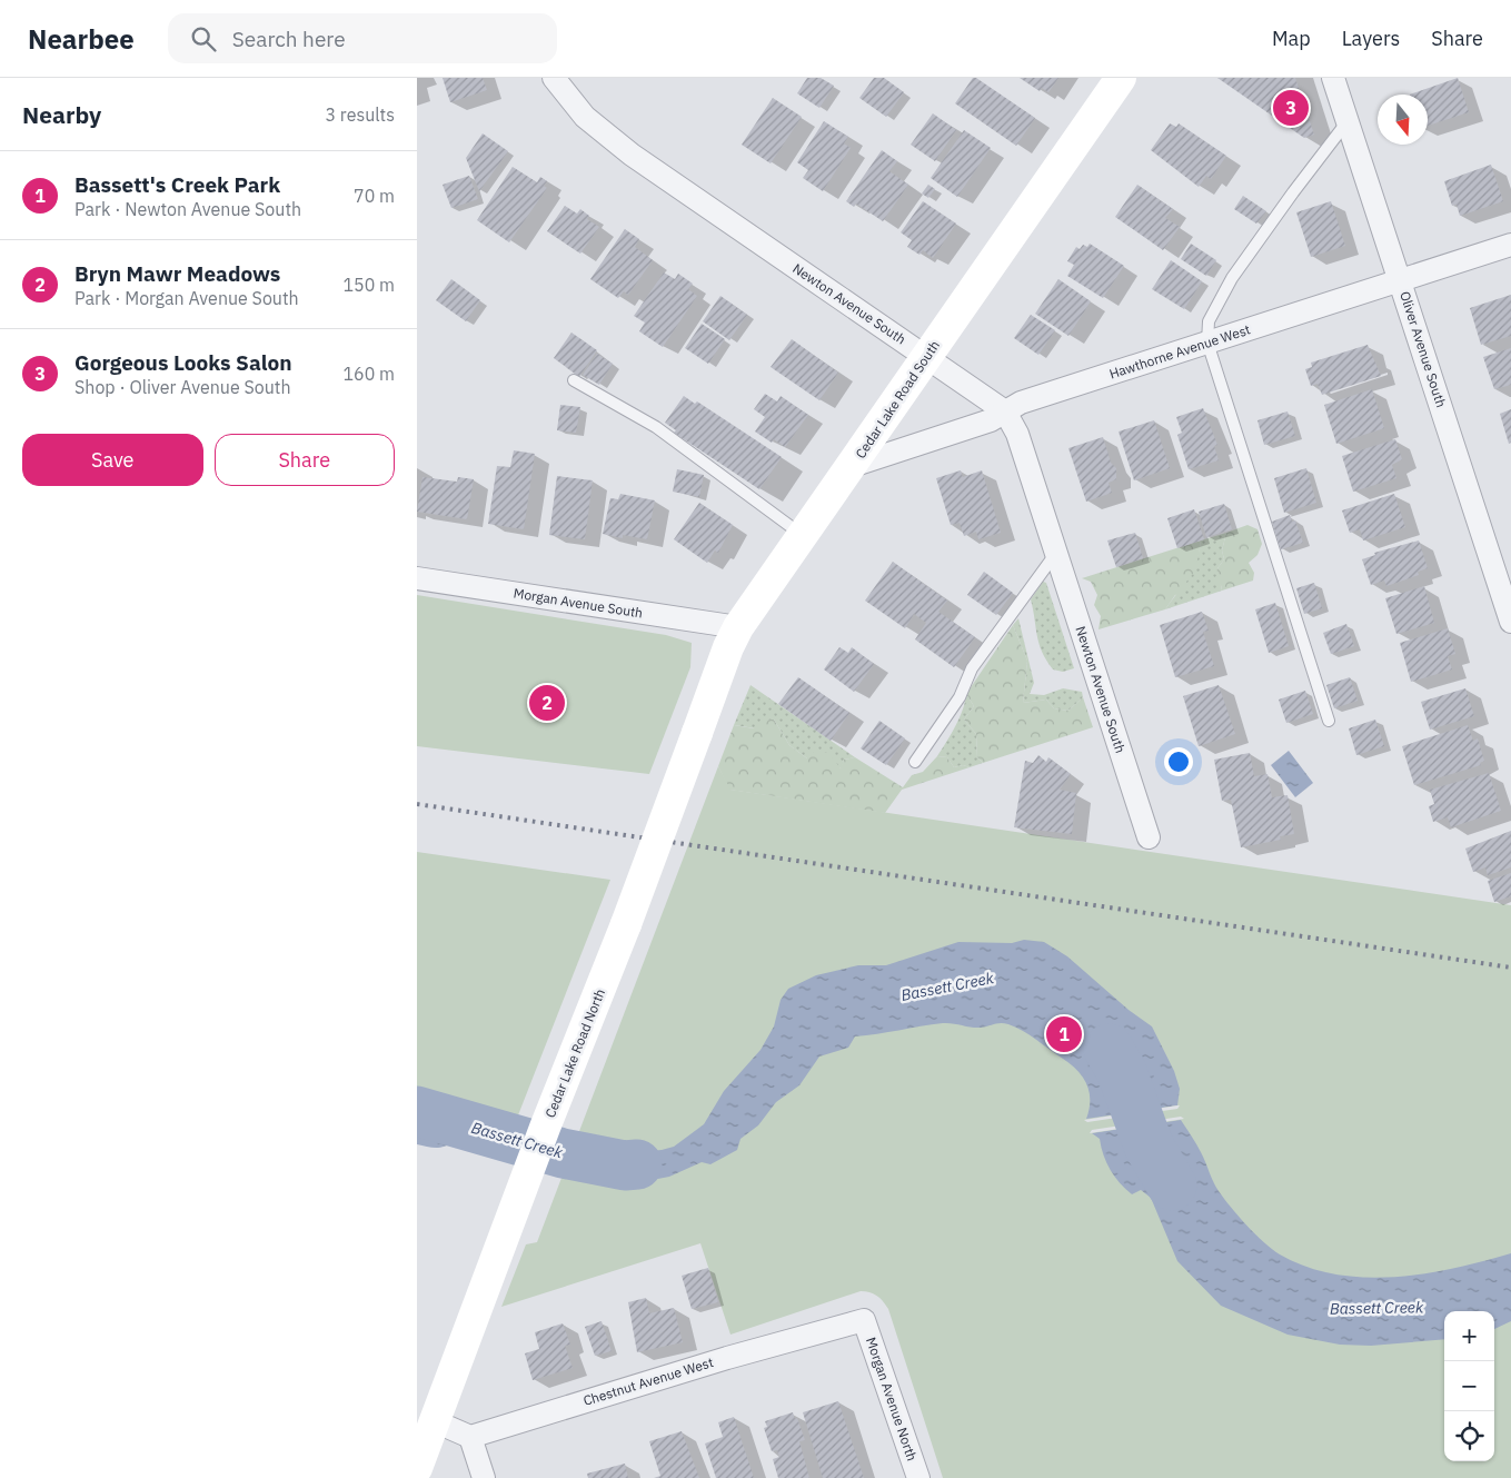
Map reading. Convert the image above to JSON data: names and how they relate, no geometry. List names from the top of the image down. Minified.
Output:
{"streets":{"street":["Newton Avenue South","Oliver Avenue South","Hawthorne Avenue West","Cedar Lake Road South","Morgan Avenue South","Cedar Lake Road North","Chestnut Avenue West","Morgan Avenue North"]},"crossings":[["Newton Avenue South","Hawthorne Avenue West"],["Newton Avenue South","Cedar Lake Road South"],["Oliver Avenue South","Hawthorne Avenue West"],["Hawthorne Avenue West","Cedar Lake Road South"],["Cedar Lake Road South","Morgan Avenue South"],["Cedar Lake Road South","Cedar Lake Road North"],["Chestnut Avenue West","Morgan Avenue North"]],"water":["Bassett Creek"],"north":"bottom","page":{"header":"Nearbee","search":"Search here","nav":["Map","Layers","Share"],"heading":["Nearby","3 results"],"pins":["3","2","1"],"list":[{"mark":"1","name":"Bassett's Creek Park","note":"Park · Newton Avenue South","value":"70 m"},{"mark":"2","name":"Bryn Mawr Meadows","note":"Park · Morgan Avenue South","value":"150 m"},{"mark":"3","name":"Gorgeous Looks Salon","note":"Shop · Oliver Avenue South","value":"160 m"}],"buttons":["Save","Share"],"map_buttons":["+","−"]}}
